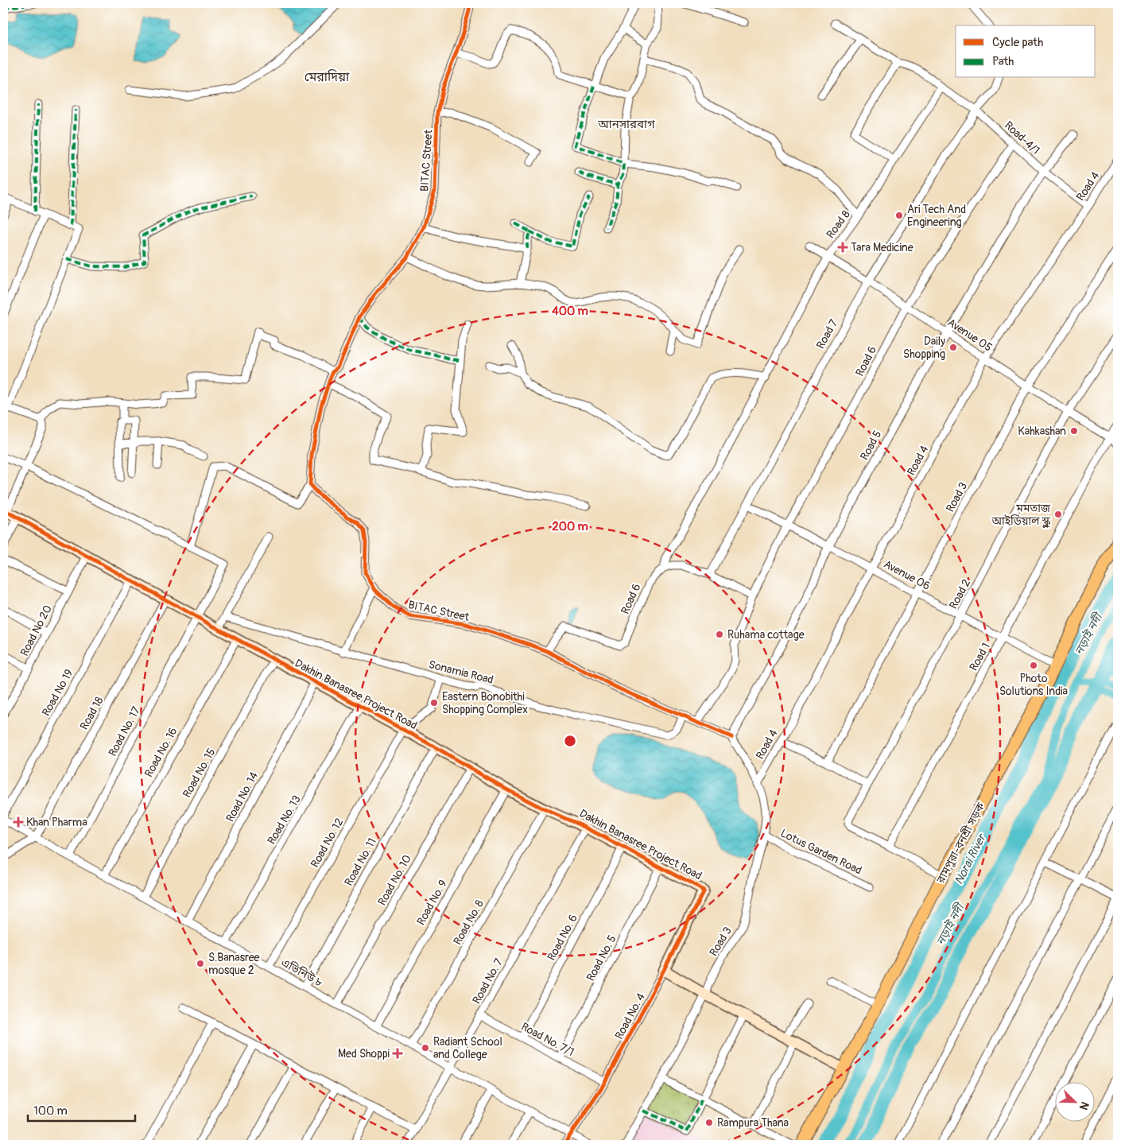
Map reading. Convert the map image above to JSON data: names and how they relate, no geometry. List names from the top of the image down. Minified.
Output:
{"streets":{"main road":["রামপুরা-বনশ্রী সড়ক"],"street":["Road-4/1","BITAC Street","Road 4","Road 8","Road 7","Avenue 05","Road 6","Road 5","Road 3","Avenue 06","Road 2","Road No 20","Road 1","Sonamia Road","Road No 19","Dakhin Banasree Project Road","Road 18","Road No. 17","Road No. 16","Road No. 15","Road No. 14","Road No. 13","Road No. 12","Lotus Garden Road","Road No. 11","Road No. 10","Road No. 9","Road No. 8","Road No. 6","Road No. 5","এভিনিউ ৮","Road No. 7","Road No. 4","Road No. 7/1"]},"crossings":[["Road-4/1","Road 4"],["Road-4/1","Road 8"],["Road-4/1","Road 7"],["Road-4/1","Road 6"],["Road-4/1","Road 5"],["BITAC Street","Road 6"],["BITAC Street","Road 5"],["BITAC Street","Road 3"],["BITAC Street","Sonamia Road"],["Road 4","Avenue 05"],["Road 4","Road 3"],["Road 4","Avenue 06"],["Road 8","Avenue 05"],["Road 8","Road 6"],["Road 7","Avenue 05"],["Road 7","Avenue 06"],["Avenue 05","Road 6"],["Avenue 05","Road 5"],["Avenue 05","Road 3"],["Avenue 05","Road 2"],["Avenue 05","Road 1"],["Road 6","Avenue 06"],["Road 5","Road 3"],["Road 5","Avenue 06"],["Road 3","Avenue 06"],["Road 3","Lotus Garden Road"],["Avenue 06","Road 2"],["Avenue 06","Road 1"],["Avenue 06","রামপুরা-বনশ্রী সড়ক"],["Road 2","Road 1"],["Road No 20","Dakhin Banasree Project Road"],["Road No 19","Dakhin Banasree Project Road"],["Dakhin Banasree Project Road","Road 18"],["Dakhin Banasree Project Road","Road No. 17"],["Dakhin Banasree Project Road","Road No. 16"],["Dakhin Banasree Project Road","Road No. 15"],["Dakhin Banasree Project Road","Road No. 14"],["Dakhin Banasree Project Road","Road No. 13"],["Dakhin Banasree Project Road","Road No. 12"],["Dakhin Banasree Project Road","Road No. 11"],["Dakhin Banasree Project Road","Road No. 10"],["Dakhin Banasree Project Road","Road No. 9"],["Dakhin Banasree Project Road","Road No. 8"],["Dakhin Banasree Project Road","Road No. 6"],["Dakhin Banasree Project Road","Road No. 5"],["Dakhin Banasree Project Road","Road No. 7"],["Dakhin Banasree Project Road","Road No. 4"],["Road 18","এভিনিউ ৮"],["Road No. 17","এভিনিউ ৮"],["Road No. 16","এভিনিউ ৮"],["Road No. 15","এভিনিউ ৮"],["Road No. 14","এভিনিউ ৮"],["Road No. 13","এভিনিউ ৮"],["Road No. 12","এভিনিউ ৮"],["Road No. 11","এভিনিউ ৮"],["Road No. 10","এভিনিউ ৮"],["Road No. 9","এভিনিউ ৮"],["Road No. 8","এভিনিউ ৮"],["Road No. 6","Road No. 7/1"],["Road No. 5","Road No. 7/1"],["এভিনিউ ৮","Road No. 7"],["এভিনিউ ৮","Road No. 4"],["Road No. 7","Road No. 7/1"],["Road No. 4","Road No. 7/1"]],"districts":["মেরাদিয়া","আনসারবাগ"],"water":["নড়াই নদী","Norai River"],"places":{"other":["Ari Tech And Engineering","Daily Shopping","Kahkashan","মমতাজ আইডিয়াল স্কুল","Ruhama cottage","Photo Solutions India","Eastern Bonobithi Shopping Complex","S.Banasree mosque 2","Radiant School and College","Rampura Thana"],"health":["Tara Medicine","Khan Pharma","Med Shoppi"]},"legend":["Cycle path","Path"],"scale_bar":"100 m","north":"bottom right","rings":["400 m","200 m"]}
